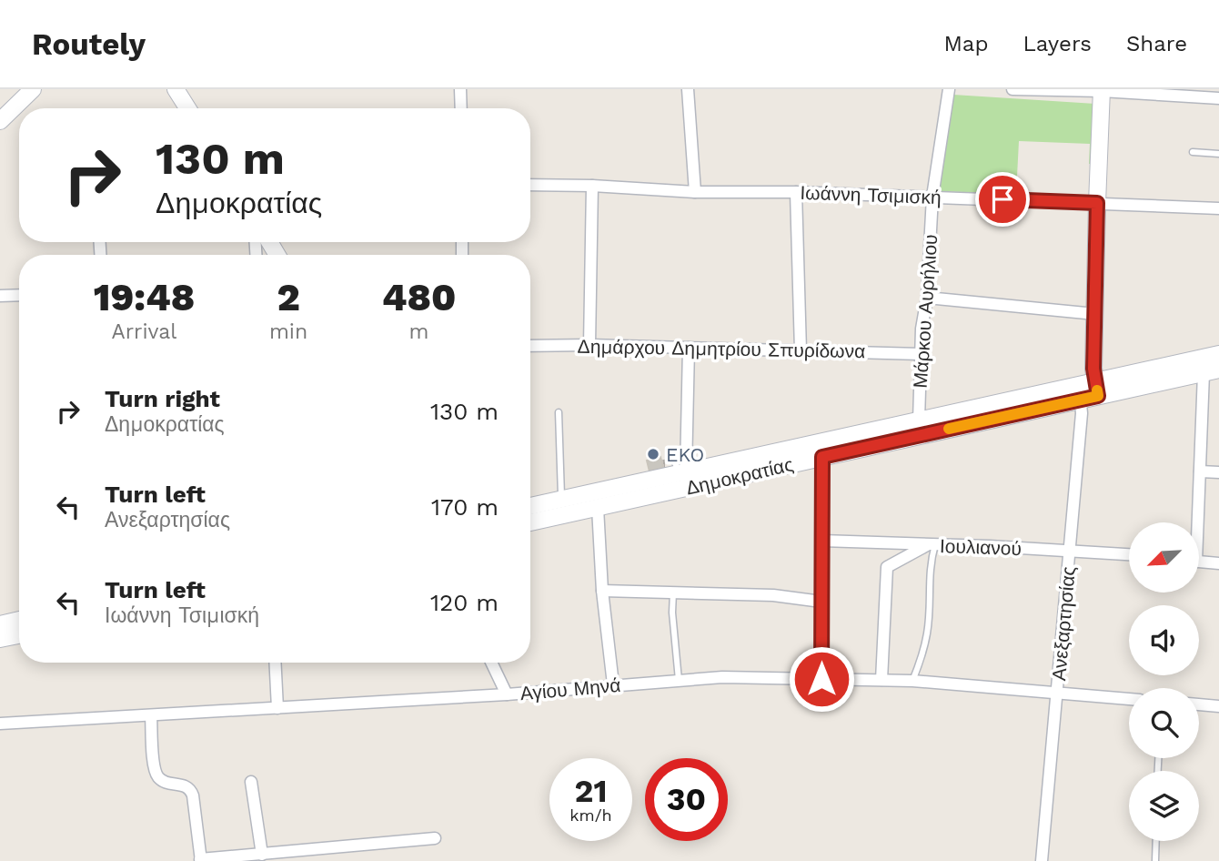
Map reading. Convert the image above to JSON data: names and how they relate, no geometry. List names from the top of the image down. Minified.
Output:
{"streets":{"main road":["Δημοκρατίας"],"street":["Ιωάννη Τσιμισκή","Μάρκου Αυρήλιου","Δημάρχου Δημητρίου Σπυρίδωνα","Ιουλιανού","Ανεξαρτησίας","Αγίου Μηνά"]},"crossings":[["Ιωάννη Τσιμισκή","Μάρκου Αυρήλιου"],["Μάρκου Αυρήλιου","Δημάρχου Δημητρίου Σπυρίδωνα"],["Μάρκου Αυρήλιου","Δημοκρατίας"],["Δημοκρατίας","Ανεξαρτησίας"],["Ιουλιανού","Ανεξαρτησίας"],["Ανεξαρτησίας","Αγίου Μηνά"]],"places":["EKO"],"north":"bottom left","page":{"header":"Routely","nav":["Map","Layers","Share"],"turn":["130 m","Δημοκρατίας"],"eta":["19:48","Arrival","2","min","480","m"],"list":[{"name":"Turn right","note":"Δημοκρατίας","value":"130 m"},{"name":"Turn left","note":"Ανεξαρτησίας","value":"170 m"},{"name":"Turn left","note":"Ιωάννη Τσιμισκή","value":"120 m"}],"speed":"21 km/h","limit":"30"}}
